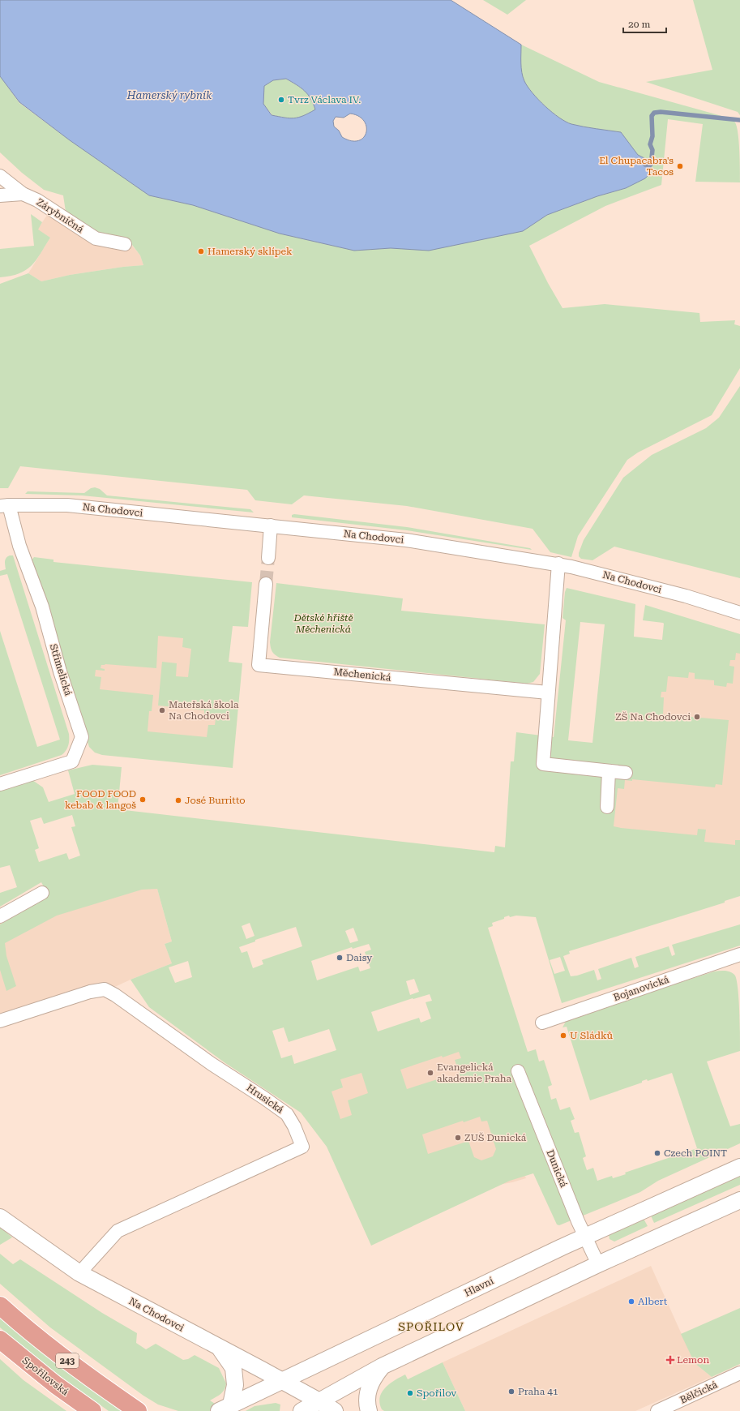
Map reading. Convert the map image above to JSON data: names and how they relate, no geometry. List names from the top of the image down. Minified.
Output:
{"streets":{"highway":["243","Spořilovská"],"street":["Zárybničná","Na Chodovci","Střimelická","Měchenická","Bojanovická","Hrusická","Dunická","Hlavní","Bělčická"]},"crossings":[["Na Chodovci","Střimelická"],["Na Chodovci","Hrusická"],["Na Chodovci","Hlavní"],["Dunická","Hlavní"]],"districts":["SPOŘILOV"],"water":["Hamerský rybník"],"parks":["Dětské hřiště Měchenická"],"places":{"other":["Tvrz Václava IV.","El Chupacabra's Tacos","Hamerský sklípek","Mateřská škola Na Chodovci","ZŠ Na Chodovci","FOOD FOOD kebab & langoš","José Burritto","Daisy","U Sládků","Evangelická akademie Praha","ZUŠ Dunická","Czech POINT","Albert","Praha 41","Spořilov"],"health":["Lemon"]},"scale_bar":"20 m"}
